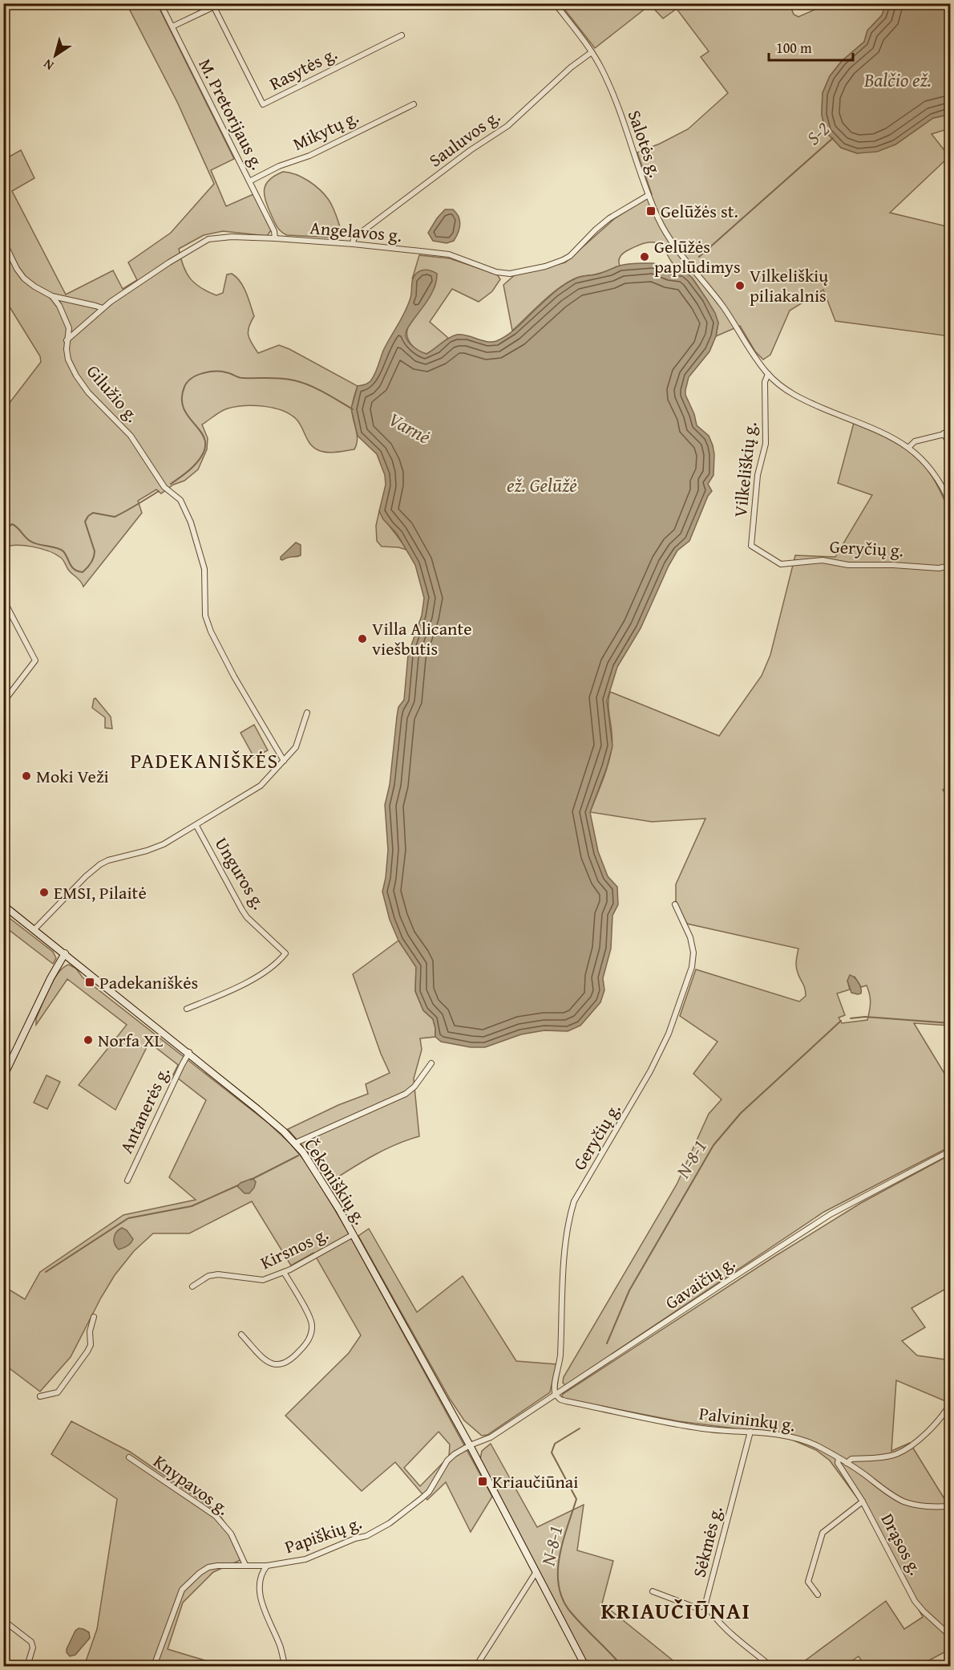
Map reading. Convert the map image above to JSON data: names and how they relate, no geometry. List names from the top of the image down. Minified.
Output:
{"streets":{"main road":["Čekoniškių g."],"street":["Rasytės g.","M. Pretorijaus g.","Mikytų g.","Sauluvos g.","Salotės g.","Angelavos g.","Gilužio g.","Vilkeliškių g.","Geryčių g.","Unguros g.","Antanerės g.","Kirsnos g.","Gavaičių g.","Palvininkų g.","Knypavos g.","Papiškių g.","Sėkmės g.","Drąsos g."]},"crossings":[["M. Pretorijaus g.","Mikytų g."],["M. Pretorijaus g.","Angelavos g."],["Sauluvos g.","Salotės g."],["Sauluvos g.","Angelavos g."],["Salotės g.","Angelavos g."],["Salotės g.","Vilkeliškių g."],["Angelavos g.","Gilužio g."],["Vilkeliškių g.","Geryčių g."],["Geryčių g.","Gavaičių g."],["Geryčių g.","Palvininkų g."],["Antanerės g.","Čekoniškių g."],["Čekoniškių g.","Kirsnos g."],["Čekoniškių g.","Gavaičių g."],["Čekoniškių g.","Papiškių g."],["Gavaičių g.","Palvininkų g."],["Gavaičių g.","Papiškių g."],["Palvininkų g.","Sėkmės g."],["Palvininkų g.","Drąsos g."],["Knypavos g.","Papiškių g."]],"districts":["PADEKANIŠKĖS","KRIAUČIŪNAI"],"water":["Balčio ež.","S-2","Varnė","ež. Gelūžė","N-8-1"],"places":{"transit":["Gelūžės st.","Padekaniškės","Kriaučiūnai"],"other":["Gelūžės paplūdimys","Vilkeliškių piliakalnis","Villa Alicante viešbutis","Moki Veži","EMSI, Pilaitė","Norfa XL"]},"scale_bar":"100 m","north":"bottom left"}
